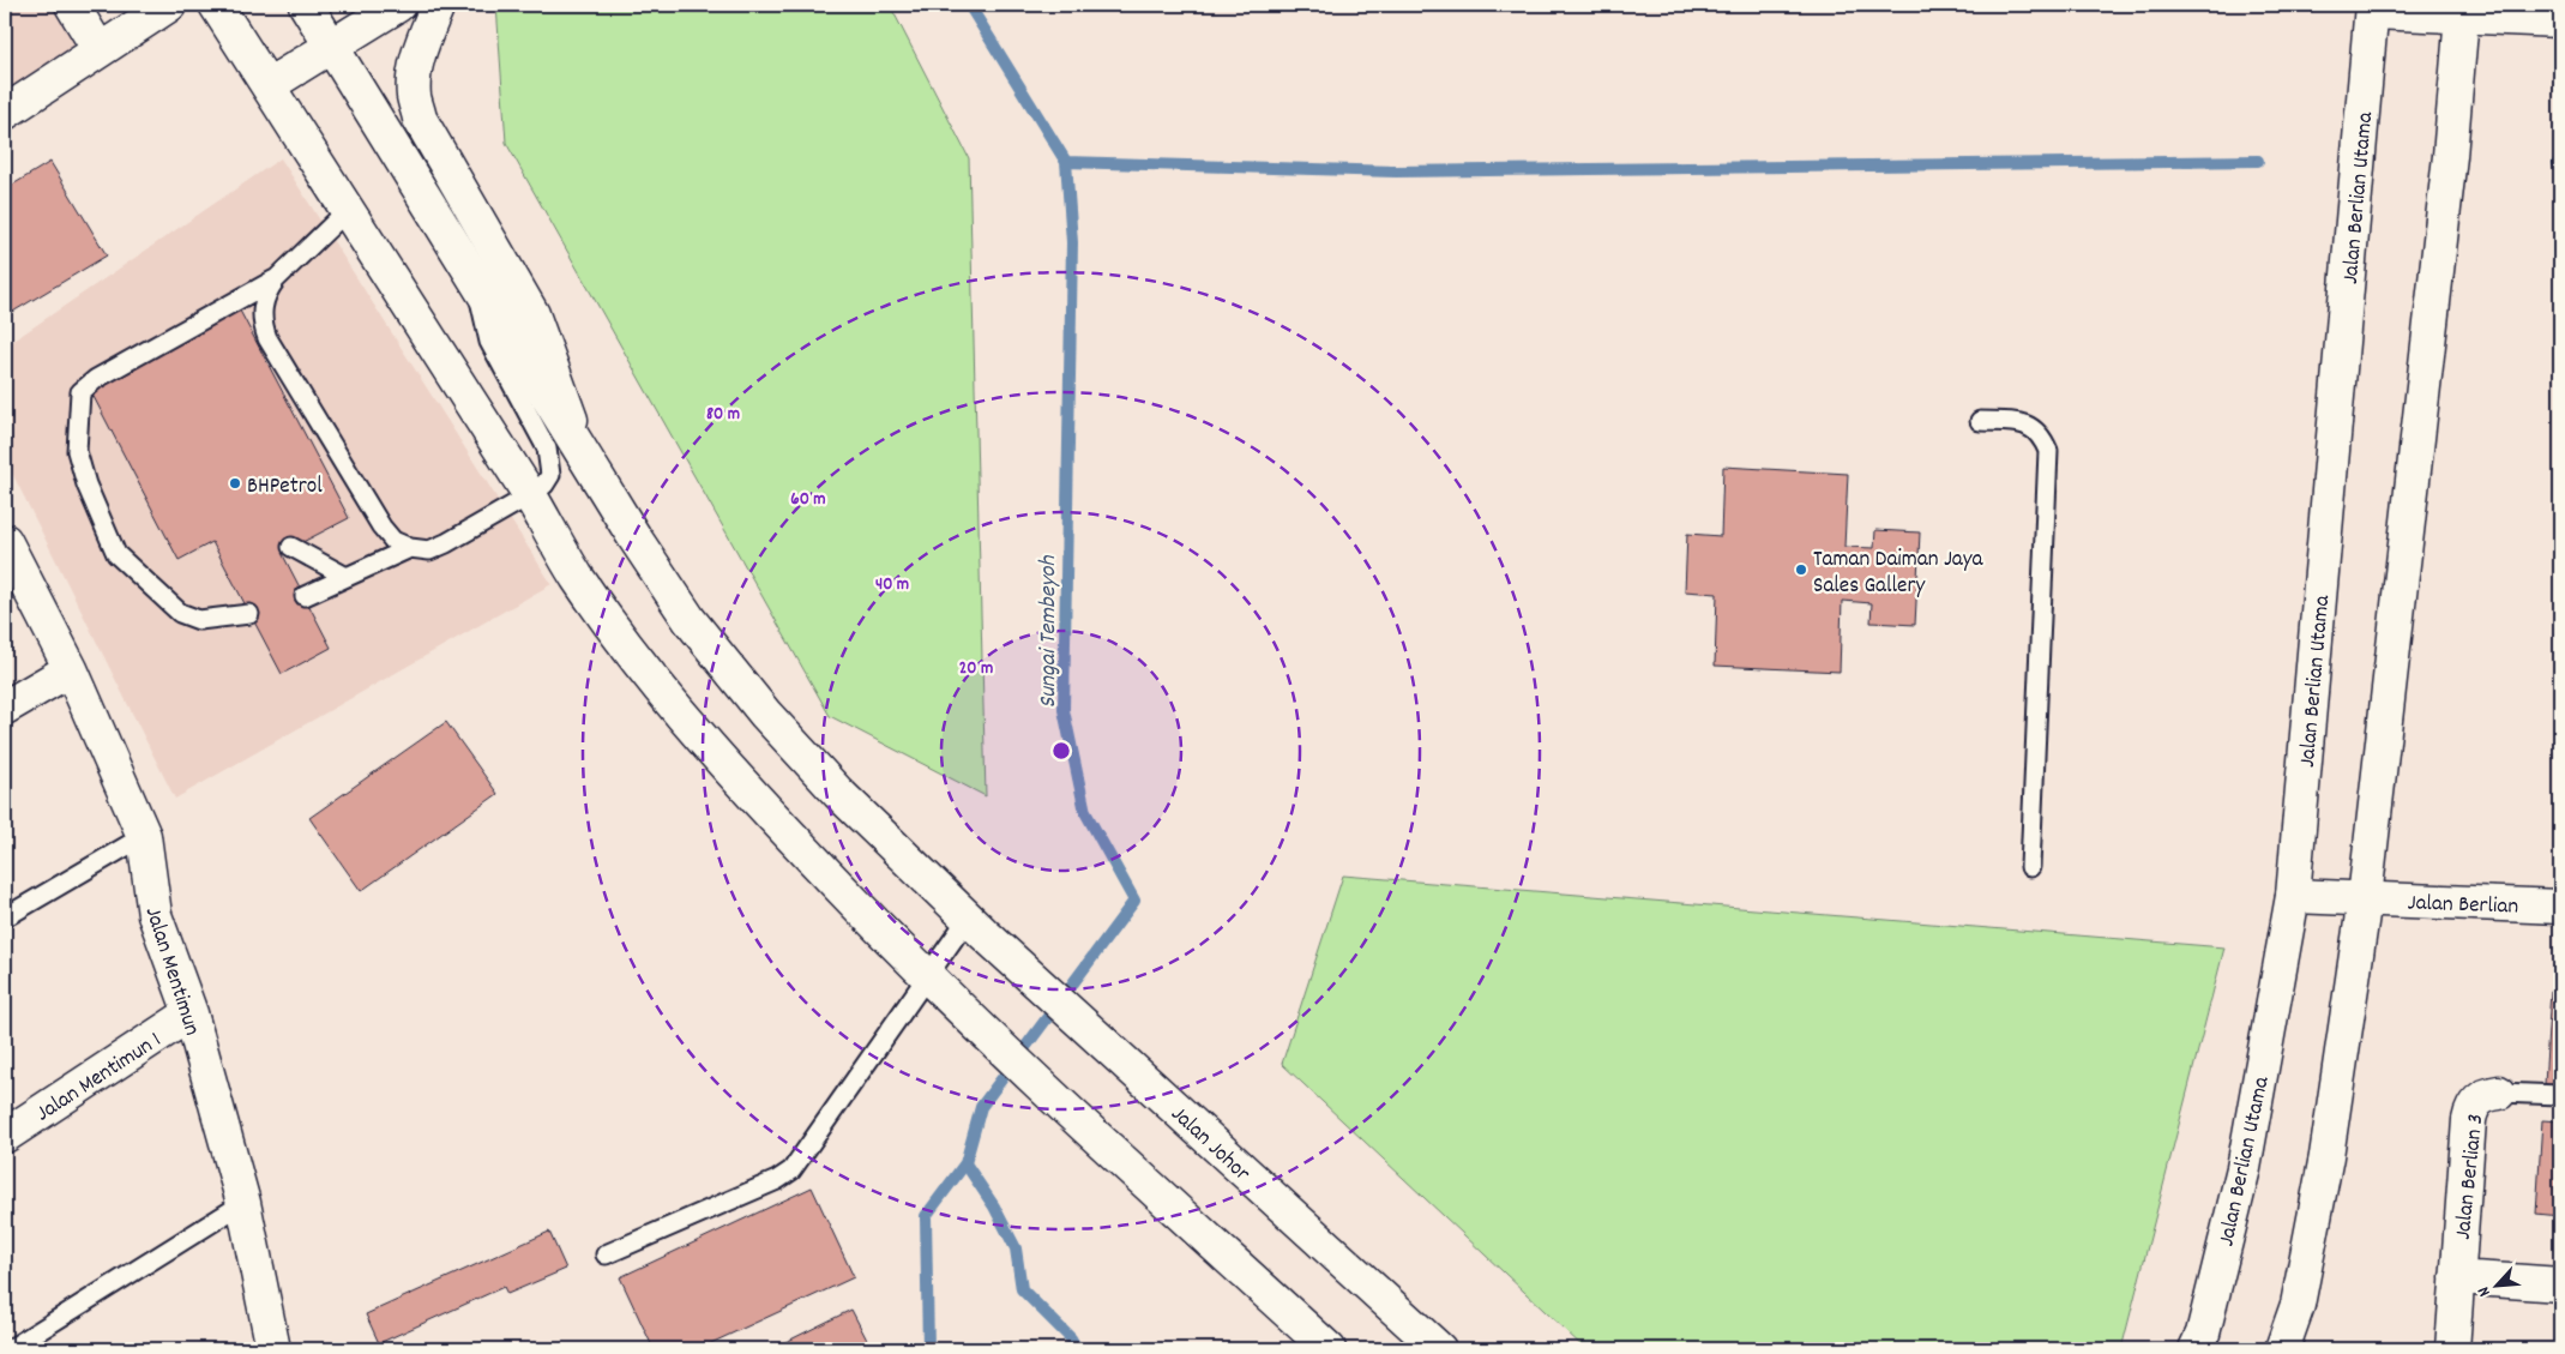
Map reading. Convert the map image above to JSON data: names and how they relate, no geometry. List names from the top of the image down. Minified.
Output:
{"streets":{"main road":["Jalan Berlian Utama","Jalan Berlian","Jalan Mentimun","Jalan Mentimun 1","Jalan Johor","Jalan Berlian 3"]},"crossings":[["Jalan Berlian Utama","Jalan Berlian"],["Jalan Mentimun","Jalan Mentimun 1"]],"water":["Sungai Tembeyoh"],"places":["BHPetrol","Taman Daiman Jaya Sales Gallery"],"north":"bottom left","rings":["80 m","60 m","40 m","20 m"]}
